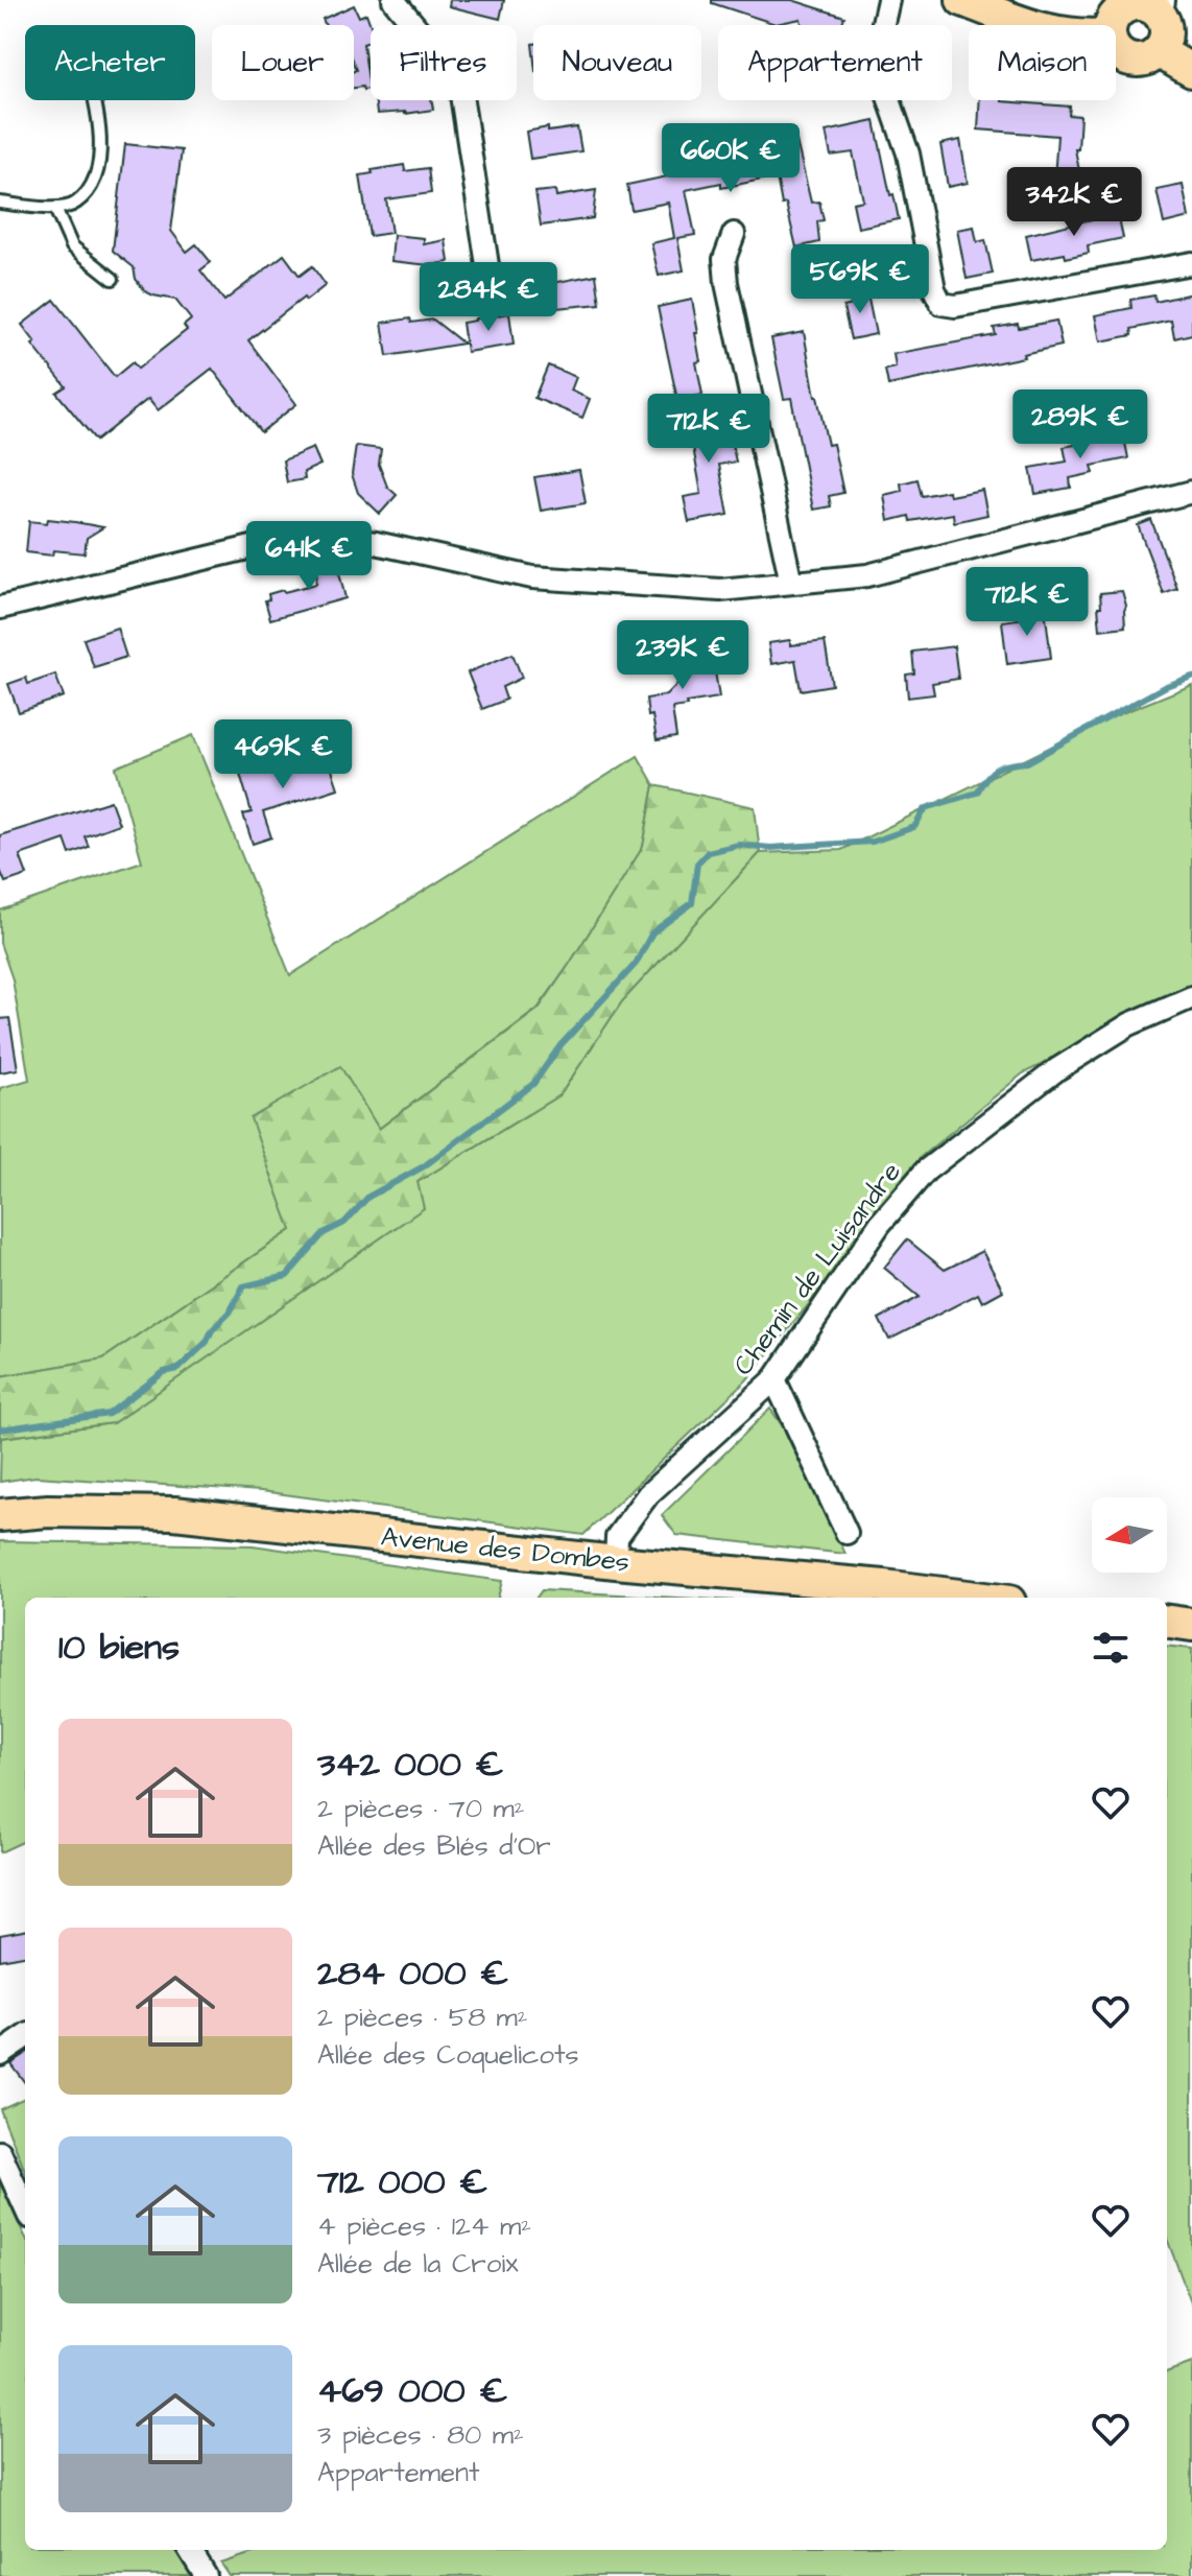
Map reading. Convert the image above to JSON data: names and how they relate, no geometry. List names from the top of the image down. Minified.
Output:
{"streets":{"main road":["Avenue des Dombes"],"street":["Chemin de Luisandre"]},"crossings":[["Chemin de Luisandre","Avenue des Dombes"]],"north":"left","page":{"chip":["Acheter","Louer","Filtres","Nouveau","Appartement","Maison"],"price":["660K €","342K €","569K €","284K €","289K €","712K €","641K €","712K €","239K €","469K €"],"heading":"10 biens","list":[{"name":"342 000 €","note":"2 pièces · 70 m² · Allée des Blés d'Or"},{"name":"284 000 €","note":"2 pièces · 58 m² · Allée des Coquelicots"},{"name":"712 000 €","note":"4 pièces · 124 m² · Allée de la Croix"},{"name":"469 000 €","note":"3 pièces · 80 m² · Appartement"}]}}
